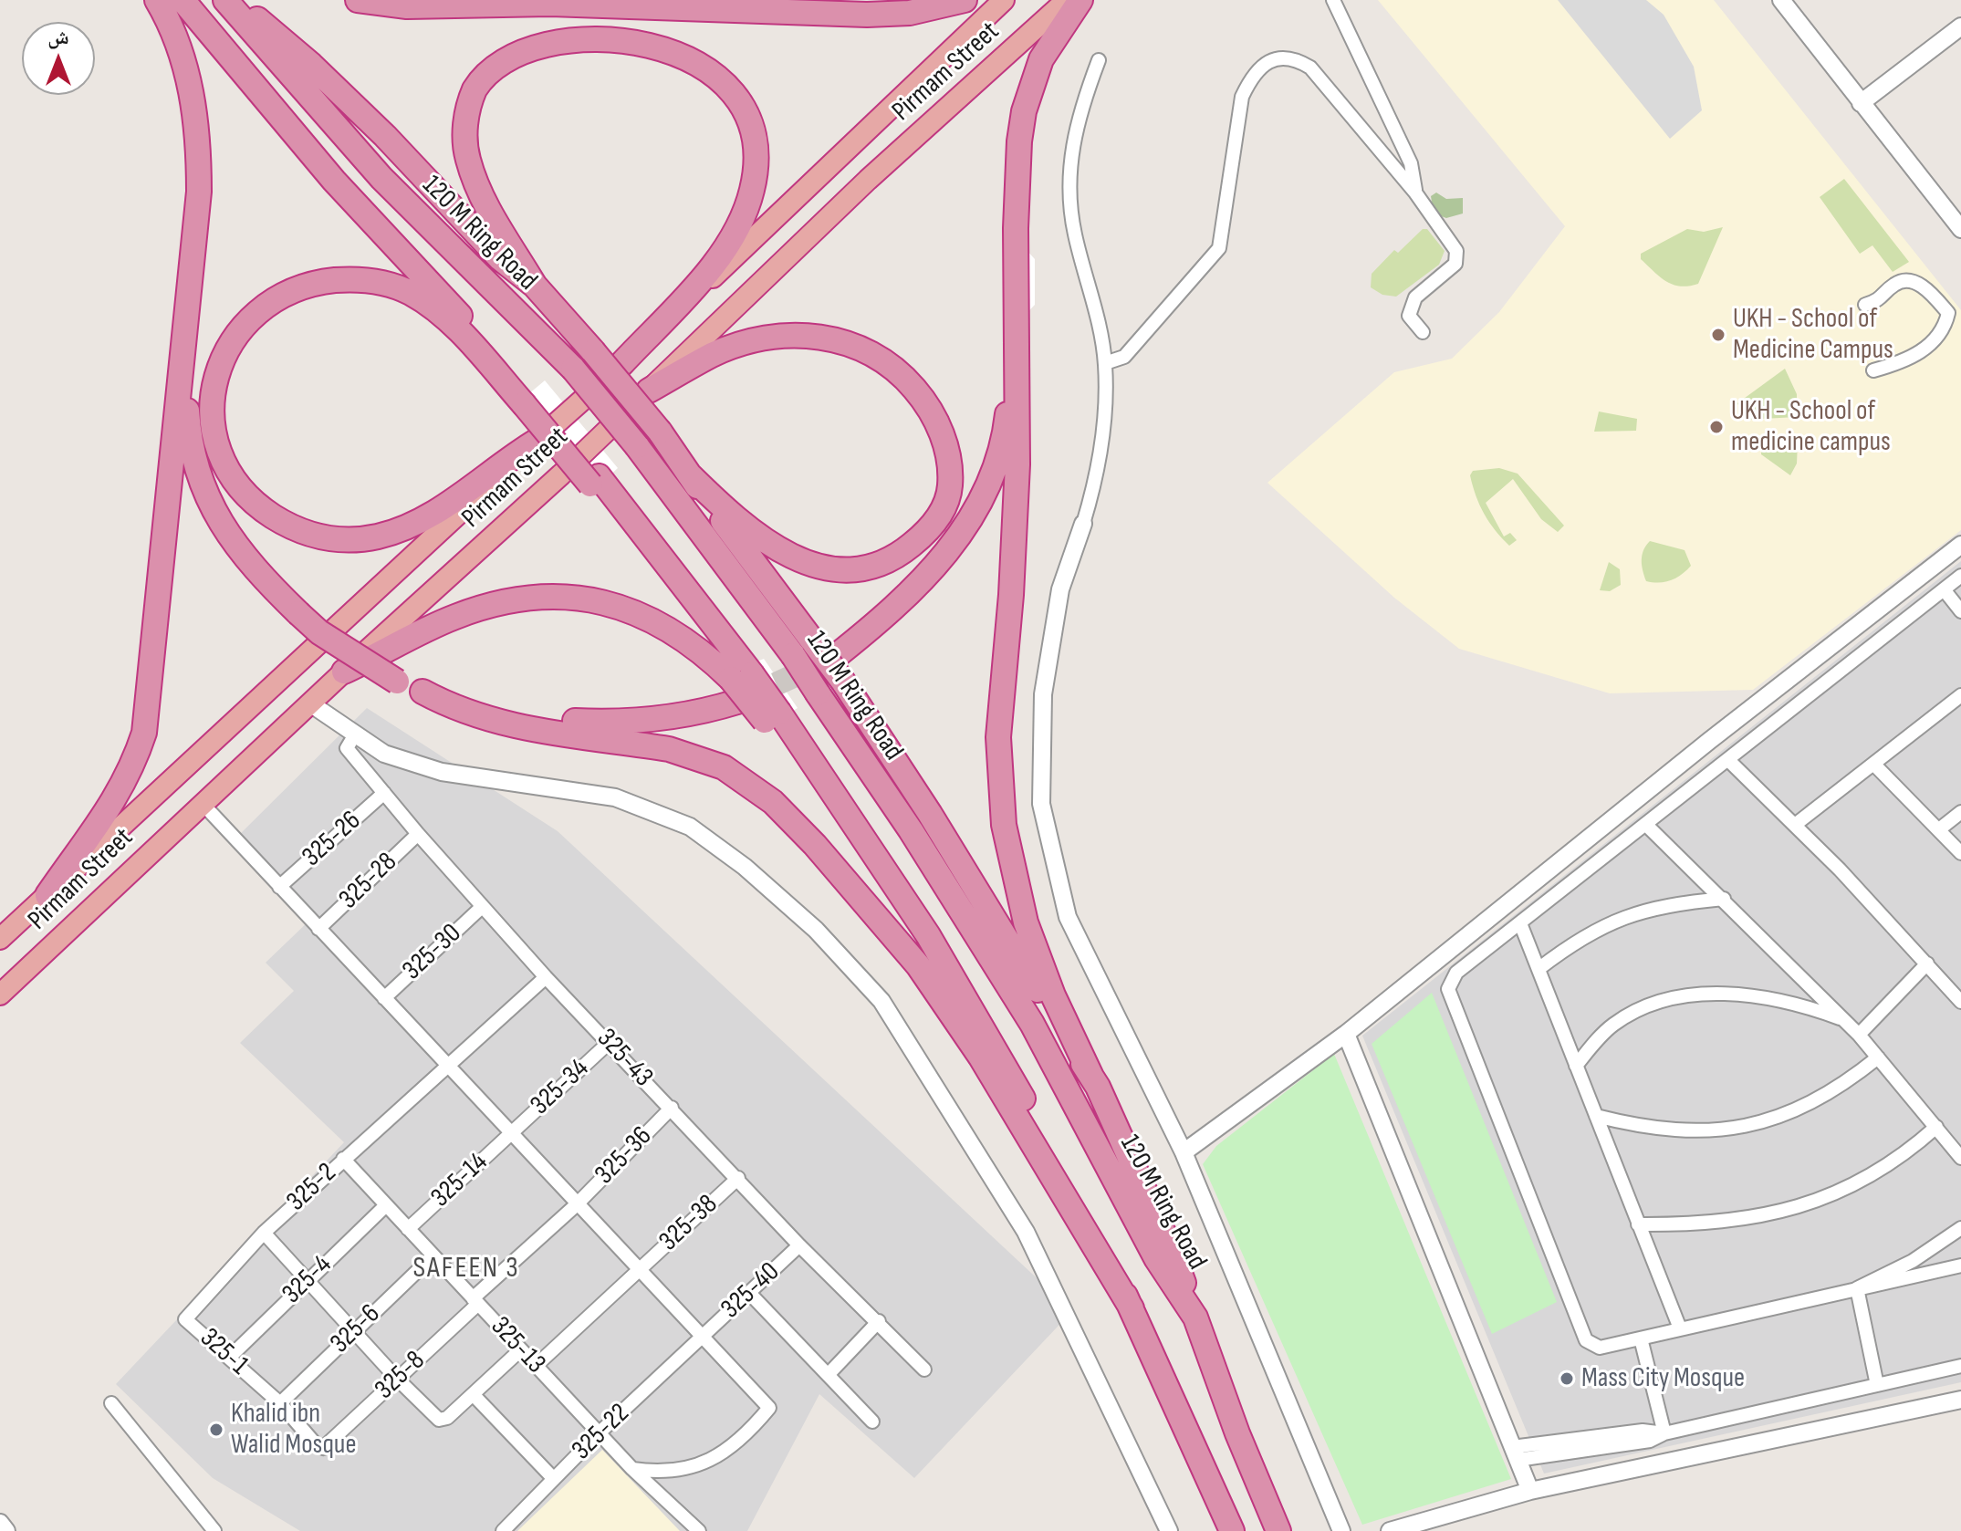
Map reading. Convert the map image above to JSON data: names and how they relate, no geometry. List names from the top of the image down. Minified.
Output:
{"streets":{"highway":["Pirmam Street","120 M Ring Road"],"street":["325-26","325-28","325-30","325-43","325-34","325-36","325-14","325-2","325-38","325-4","325-40","325-6","325-13","325-1","325-8","325-22"]},"crossings":[["325-26","325-43"],["325-28","325-43"],["325-30","325-43"],["325-43","325-34"],["325-43","325-36"],["325-43","325-2"],["325-43","325-38"],["325-43","325-40"],["325-34","325-14"],["325-36","325-13"],["325-36","325-8"],["325-14","325-13"],["325-2","325-13"],["325-2","325-1"],["325-38","325-13"],["325-4","325-13"],["325-4","325-1"],["325-40","325-22"],["325-6","325-13"],["325-6","325-1"],["325-13","325-8"],["325-13","325-22"],["325-1","325-8"]],"districts":["SAFEEN 3"],"places":["UKH - School of Medicine Campus","UKH - School of medicine campus","Mass City Mosque","Khalid ibn Walid Mosque"],"north":"top"}
